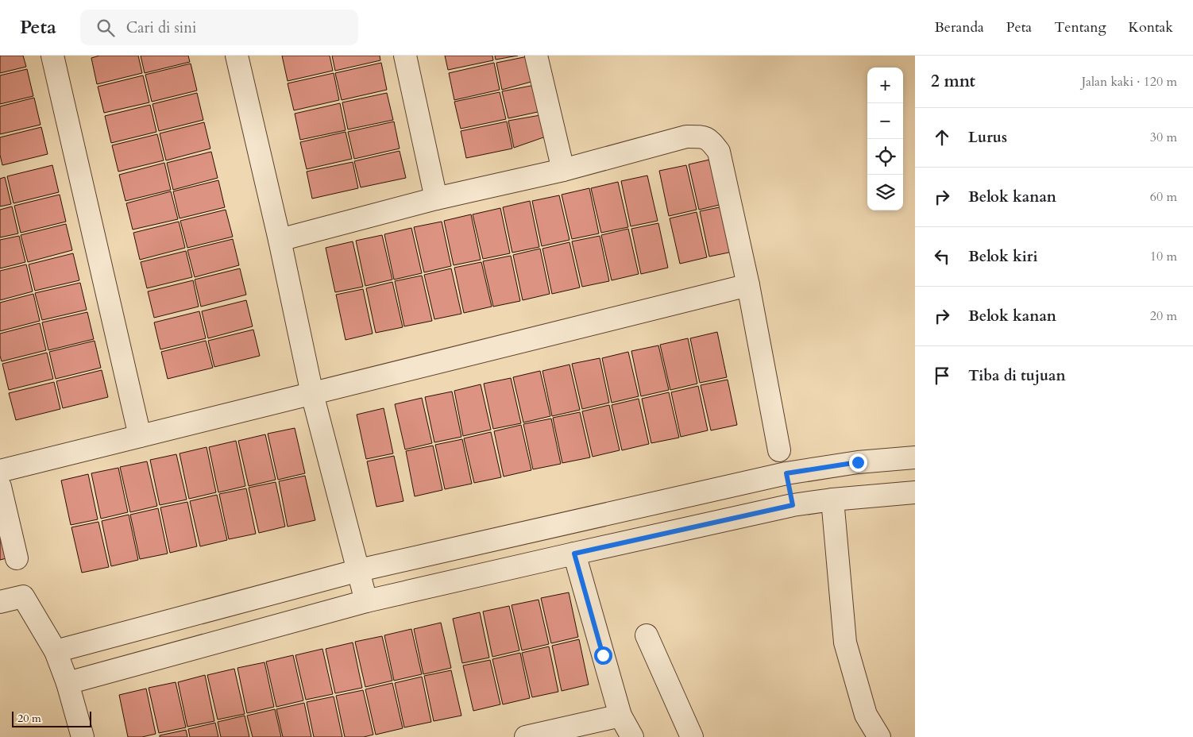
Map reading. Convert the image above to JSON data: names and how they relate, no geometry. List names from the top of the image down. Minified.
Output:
{"scale_bar":"20 m","page":{"header":"Peta","search":"Cari di sini","nav":["Beranda","Peta","Tentang","Kontak"],"heading":["2 mnt","Jalan kaki · 120 m"],"map_buttons":["+","−"],"list":[["Lurus","30 m"],["Belok kanan","60 m"],["Belok kiri","10 m"],["Belok kanan","20 m"],"Tiba di tujuan"],"scale":"20 m"}}
